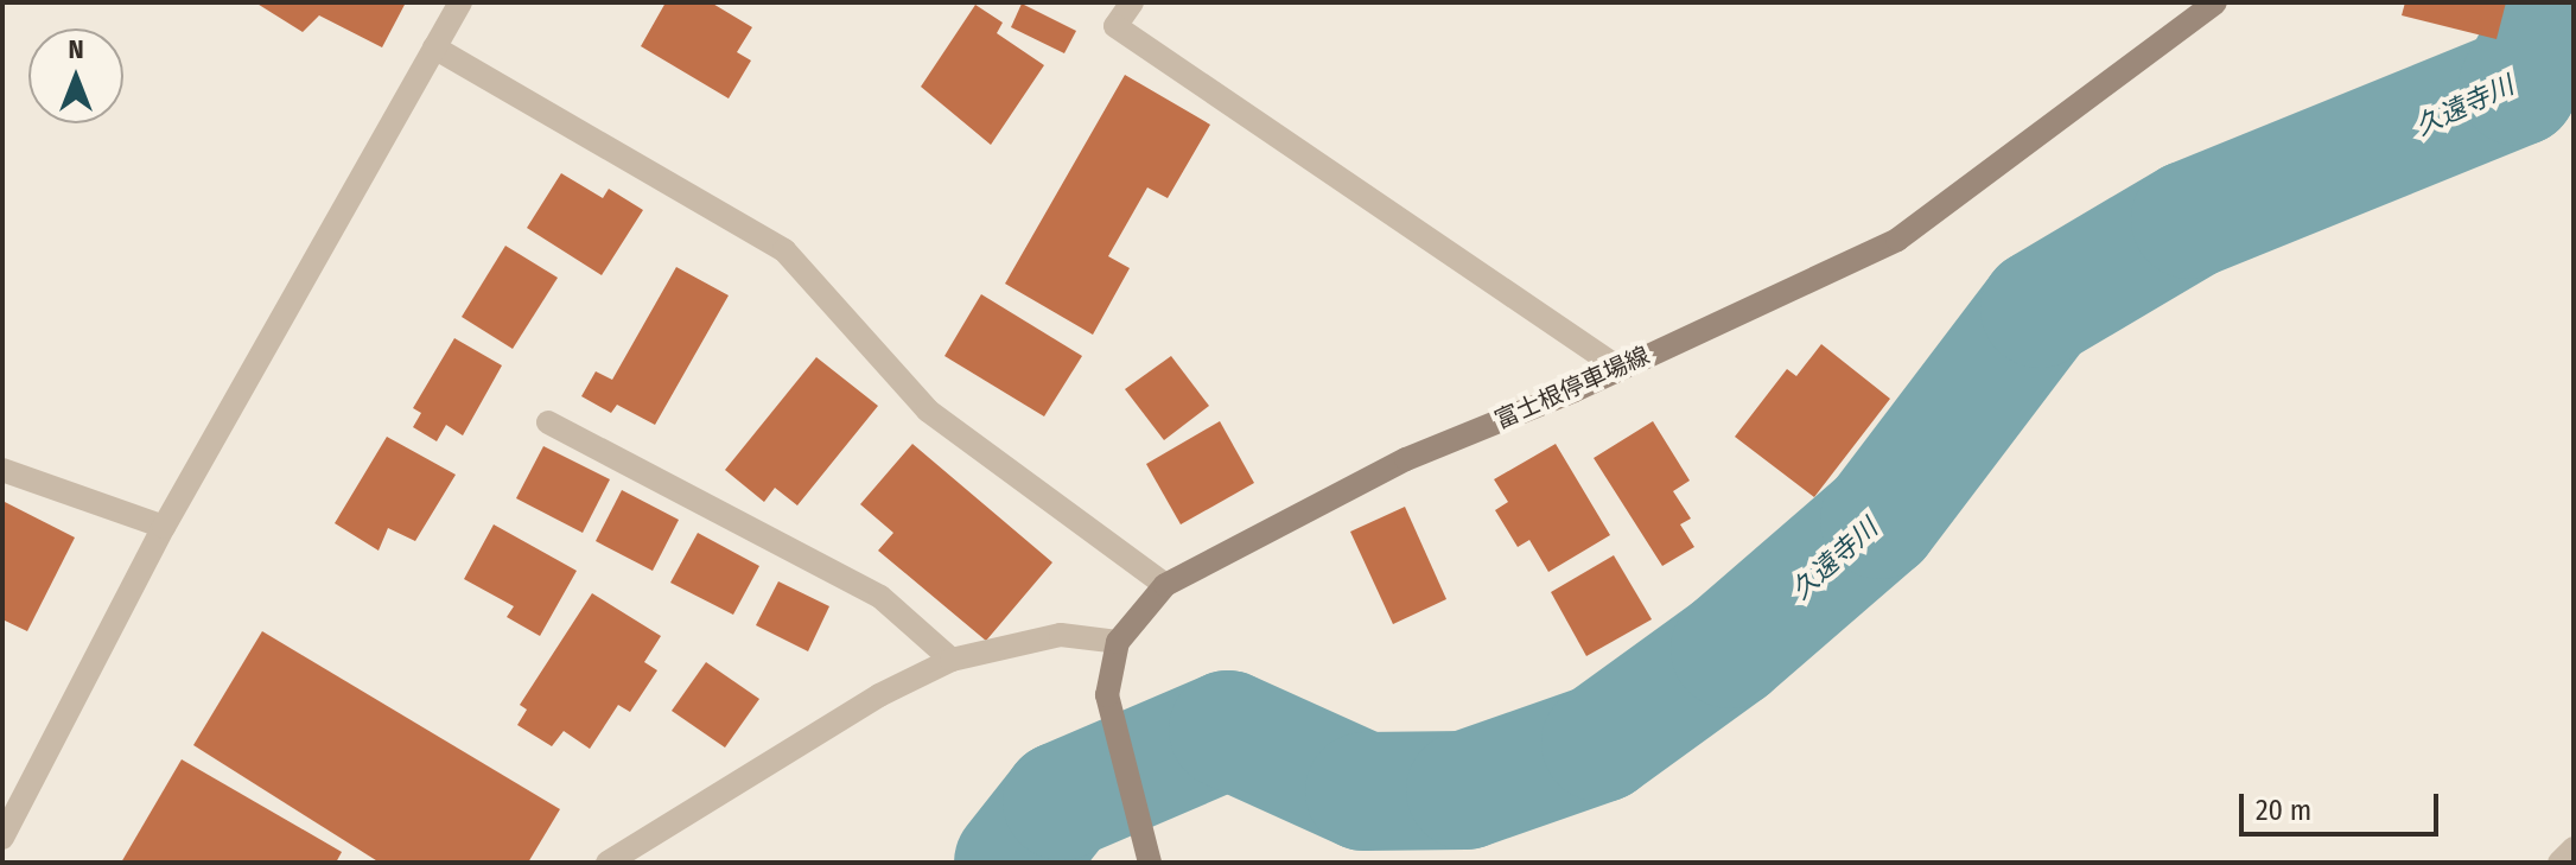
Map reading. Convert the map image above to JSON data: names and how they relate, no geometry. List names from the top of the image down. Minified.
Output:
{"streets":{"main road":["富士根停車場線"]},"water":["久遠寺川"],"scale_bar":"20 m","north":"top"}
